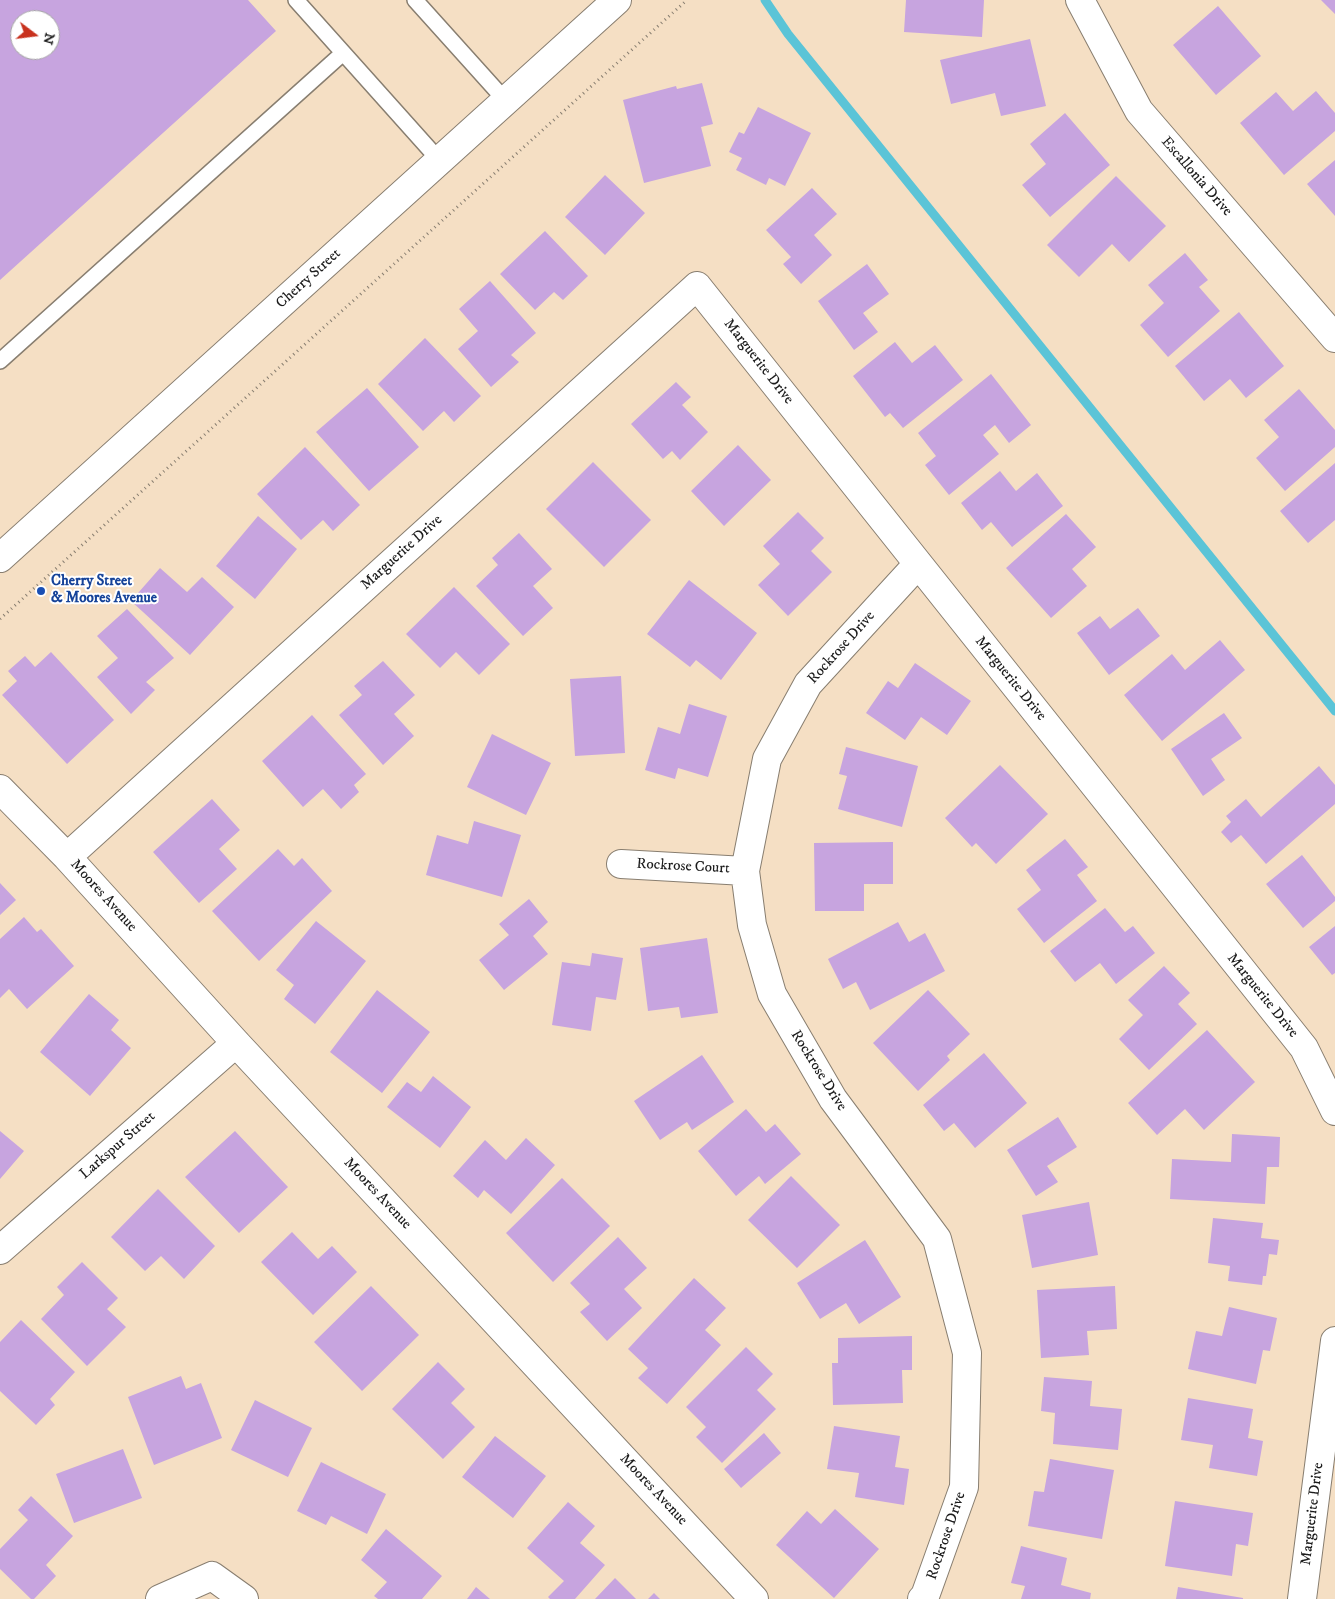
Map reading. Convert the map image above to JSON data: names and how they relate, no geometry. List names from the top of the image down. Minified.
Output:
{"streets":{"street":["Escallonia Drive","Cherry Street","Marguerite Drive","Rockrose Drive","Rockrose Court","Moores Avenue","Larkspur Street"]},"crossings":[["Marguerite Drive","Rockrose Drive"],["Marguerite Drive","Moores Avenue"],["Rockrose Drive","Rockrose Court"],["Moores Avenue","Larkspur Street"]],"places":["Cherry Street & Moores Avenue"],"north":"right"}
